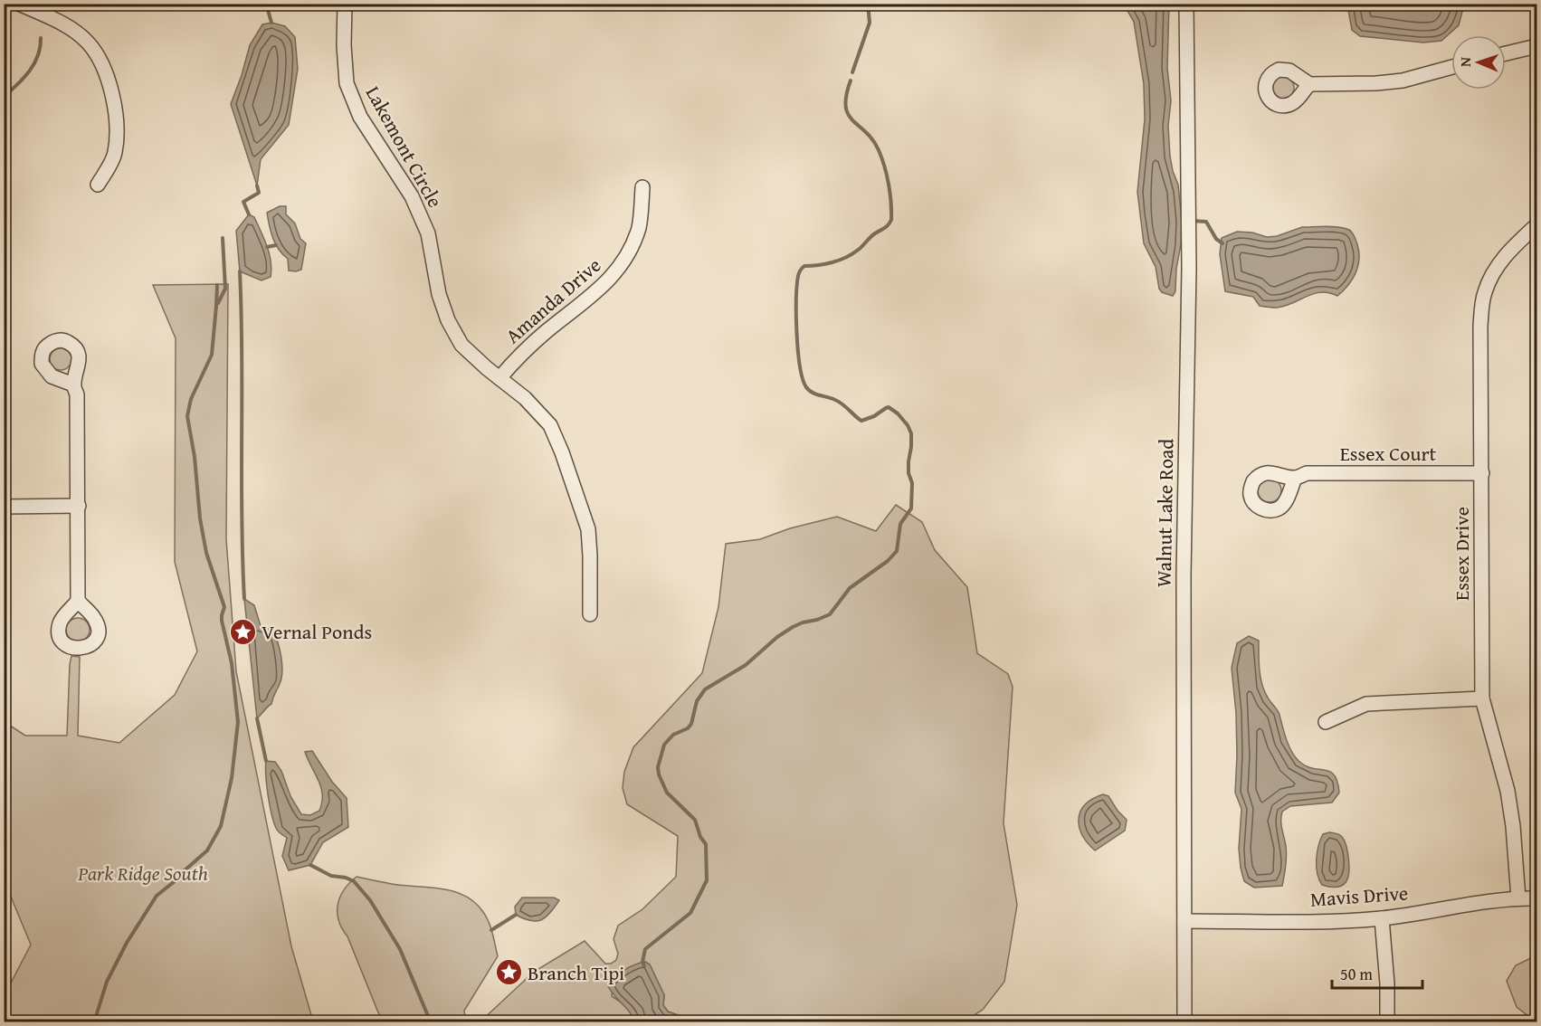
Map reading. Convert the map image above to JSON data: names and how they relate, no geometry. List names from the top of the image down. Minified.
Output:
{"streets":{"street":["Lakemont Circle","Amanda Drive","Essex Court","Walnut Lake Road","Essex Drive","Mavis Drive"]},"crossings":[["Lakemont Circle","Amanda Drive"],["Essex Court","Essex Drive"],["Walnut Lake Road","Mavis Drive"],["Essex Drive","Mavis Drive"]],"parks":["Park Ridge South"],"places":{"place":["Vernal Ponds","Branch Tipi"]},"scale_bar":"50 m","north":"left"}
